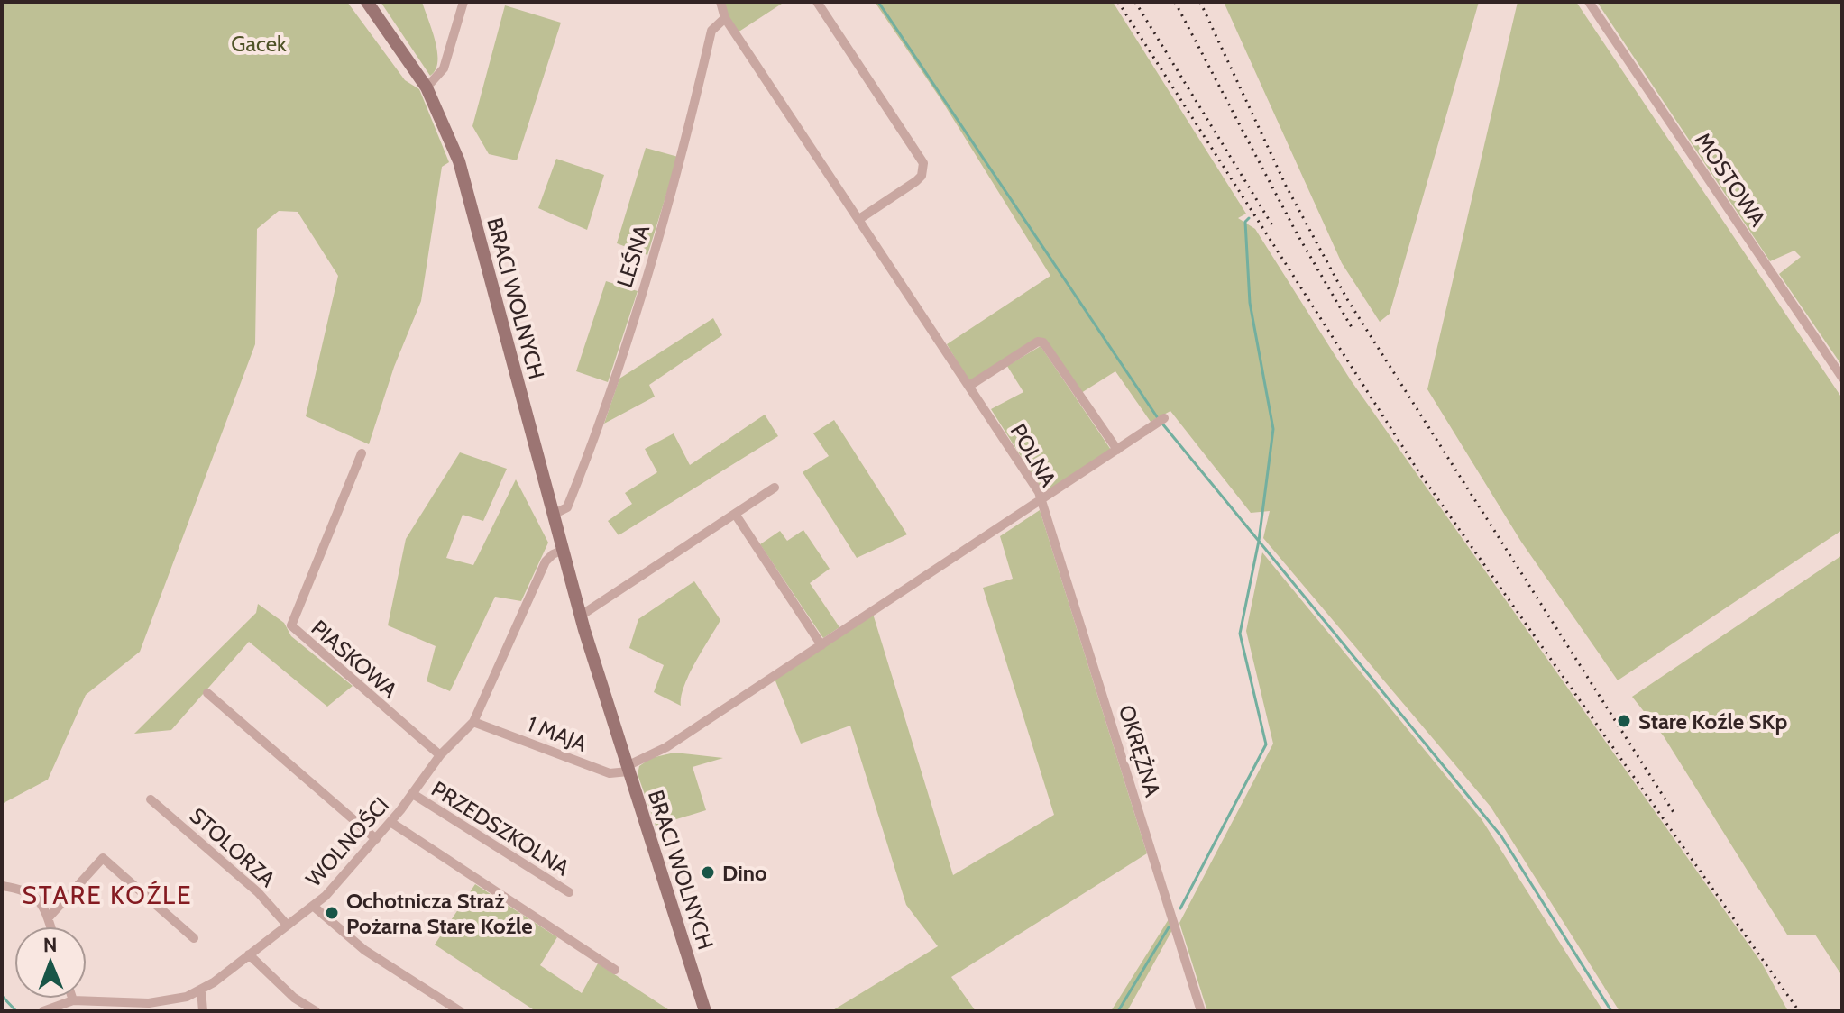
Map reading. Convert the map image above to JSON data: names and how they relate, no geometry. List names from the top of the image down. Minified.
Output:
{"streets":{"main road":["BRACI WOLNYCH"],"street":["MOSTOWA","LEŚNA","POLNA","PIASKOWA","1 MAJA","OKRĘŻNA","PRZEDSZKOLNA","WOLNOŚCI","STOLORZA"]},"crossings":[["LEŚNA","BRACI WOLNYCH"],["LEŚNA","POLNA"],["BRACI WOLNYCH","POLNA"],["BRACI WOLNYCH","1 MAJA"],["BRACI WOLNYCH","WOLNOŚCI"],["POLNA","1 MAJA"],["POLNA","OKRĘŻNA"],["PIASKOWA","WOLNOŚCI"],["1 MAJA","WOLNOŚCI"],["PRZEDSZKOLNA","WOLNOŚCI"],["WOLNOŚCI","STOLORZA"]],"districts":["STARE KOŹLE"],"parks":["Gacek"],"places":["Stare Koźle SKp","Dino","Ochotnicza Straż Pożarna Stare Koźle"],"north":"top"}
